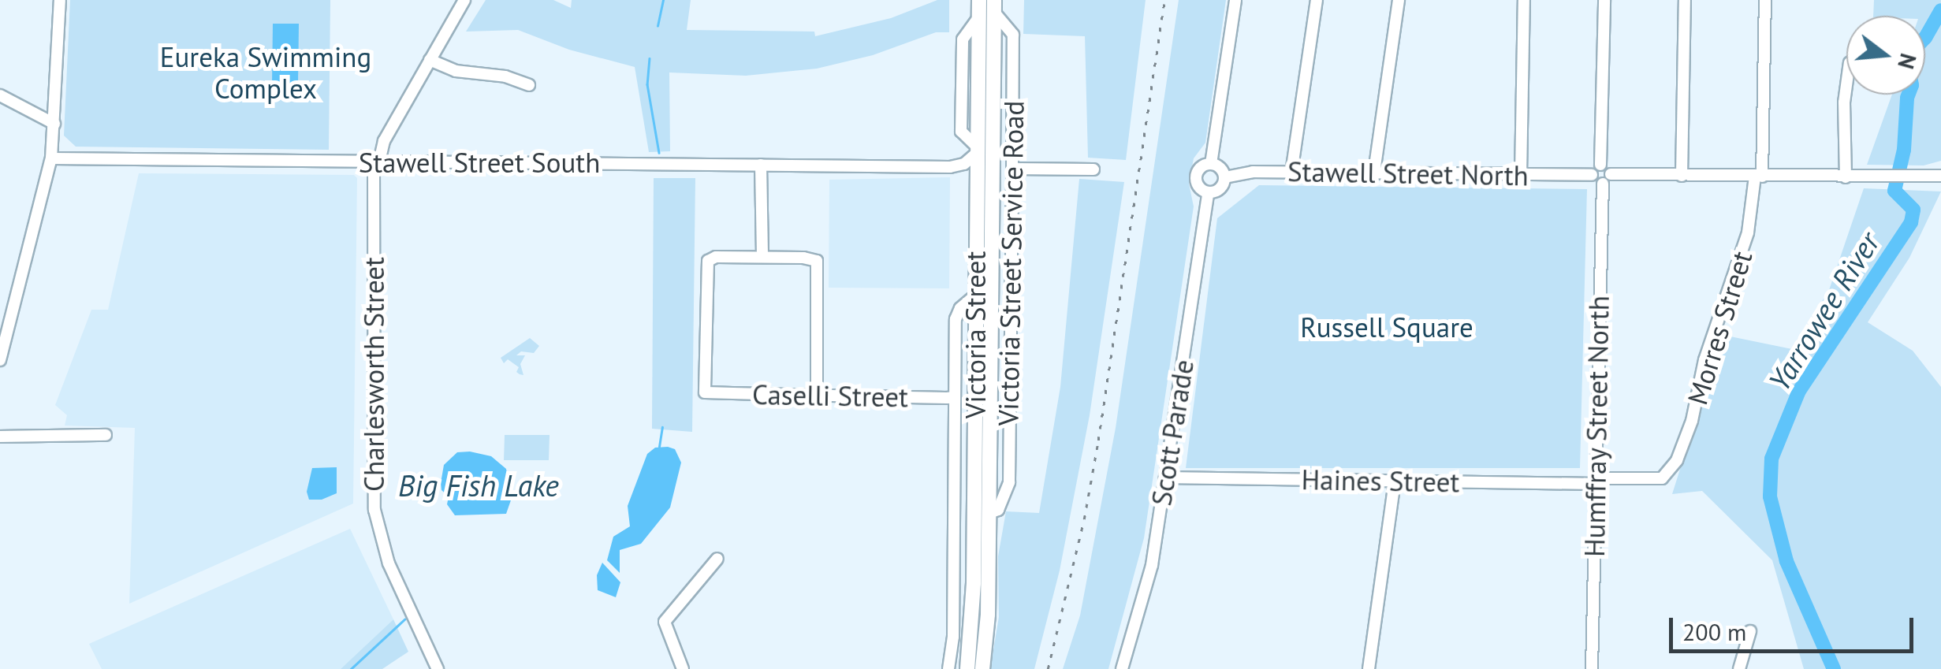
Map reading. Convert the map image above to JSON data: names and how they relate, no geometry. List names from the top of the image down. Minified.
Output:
{"streets":{"main road":["Victoria Street"],"street":["Stawell Street South","Stawell Street North","Victoria Street Service Road","Morres Street","Charlesworth Street","Caselli Street","Humffray Street North","Scott Parade","Haines Street"]},"crossings":[["Stawell Street South","Victoria Street"],["Stawell Street South","Charlesworth Street"],["Stawell Street North","Scott Parade"],["Victoria Street Service Road","Victoria Street"],["Victoria Street Service Road","Caselli Street"],["Morres Street","Haines Street"],["Humffray Street North","Haines Street"],["Scott Parade","Haines Street"]],"water":["Yarrowee River","Big Fish Lake"],"parks":["Eureka Swimming Complex","Russell Square"],"scale_bar":"200 m","north":"right"}
